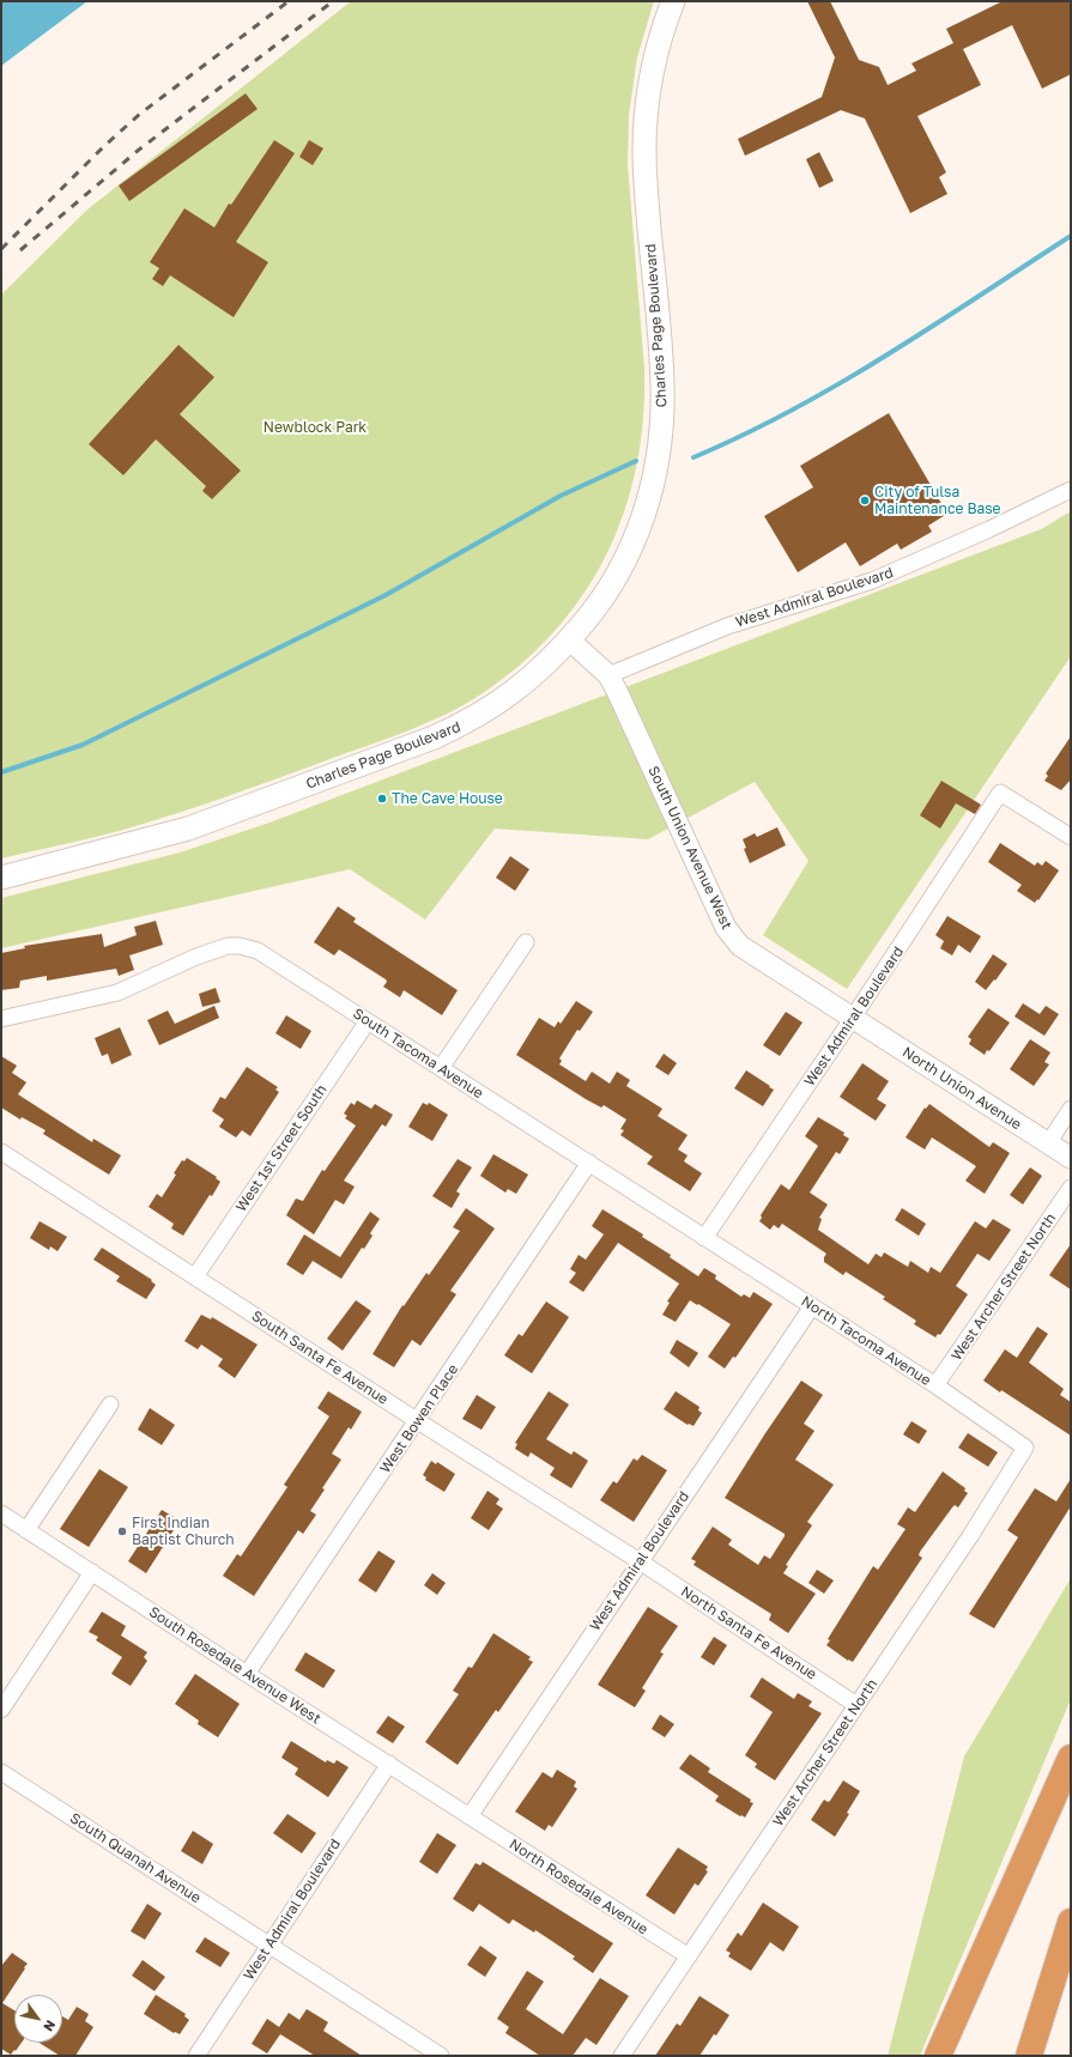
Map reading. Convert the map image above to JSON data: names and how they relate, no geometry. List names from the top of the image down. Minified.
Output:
{"streets":{"main road":["Charles Page Boulevard"],"street":["West Admiral Boulevard","South Union Avenue West","South Tacoma Avenue","North Union Avenue","West 1st Street South","West Archer Street North","North Tacoma Avenue","South Santa Fe Avenue","West Bowen Place","North Santa Fe Avenue","South Rosedale Avenue West","South Quanah Avenue","North Rosedale Avenue"]},"crossings":[["Charles Page Boulevard","South Union Avenue West"],["West Admiral Boulevard","South Union Avenue West"],["West Admiral Boulevard","South Tacoma Avenue"],["West Admiral Boulevard","North Union Avenue"],["West Admiral Boulevard","North Tacoma Avenue"],["West Admiral Boulevard","South Santa Fe Avenue"],["West Admiral Boulevard","North Santa Fe Avenue"],["West Admiral Boulevard","South Rosedale Avenue West"],["West Admiral Boulevard","South Quanah Avenue"],["West Admiral Boulevard","North Rosedale Avenue"],["South Union Avenue West","North Union Avenue"],["South Tacoma Avenue","West 1st Street South"],["South Tacoma Avenue","North Tacoma Avenue"],["South Tacoma Avenue","West Bowen Place"],["West 1st Street South","South Santa Fe Avenue"],["West Archer Street North","North Tacoma Avenue"],["West Archer Street North","North Santa Fe Avenue"],["West Archer Street North","North Rosedale Avenue"],["South Santa Fe Avenue","West Bowen Place"],["South Santa Fe Avenue","North Santa Fe Avenue"],["West Bowen Place","South Rosedale Avenue West"],["South Rosedale Avenue West","North Rosedale Avenue"]],"parks":["Newblock Park"],"places":["City of Tulsa Maintenance Base","The Cave House","First Indian Baptist Church"],"north":"bottom right"}
